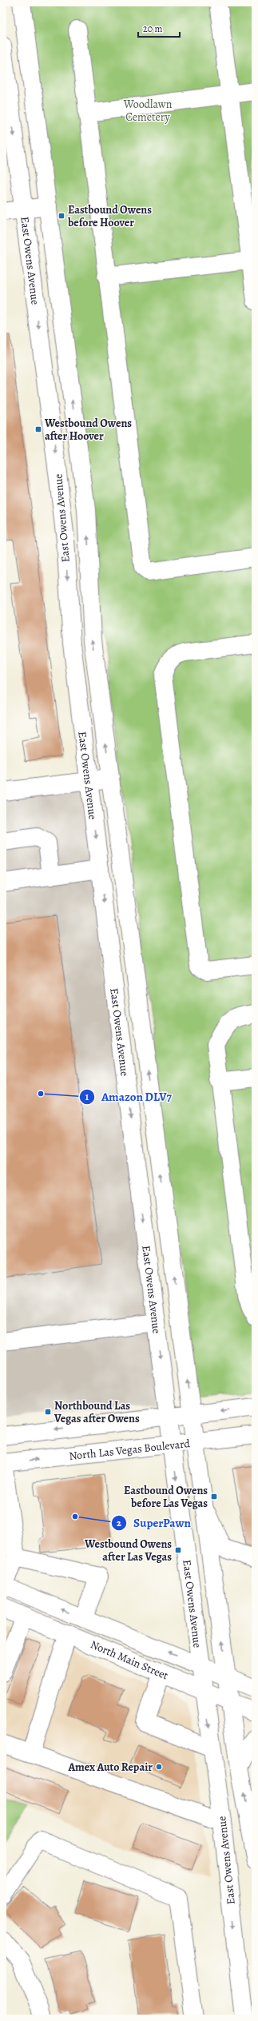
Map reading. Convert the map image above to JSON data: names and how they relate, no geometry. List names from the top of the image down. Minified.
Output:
{"streets":{"main road":["East Owens Avenue","North Las Vegas Boulevard","North Main Street"]},"crossings":[["East Owens Avenue","North Las Vegas Boulevard"],["East Owens Avenue","North Main Street"]],"parks":["Woodlawn Cemetery"],"places":{"transit":["Eastbound Owens before Hoover","Westbound Owens after Hoover","Northbound Las Vegas after Owens","Eastbound Owens before Las Vegas","Westbound Owens after Las Vegas"],"other":["Amazon DLV7","SuperPawn","Amex Auto Repair"]},"scale_bar":"20 m"}
